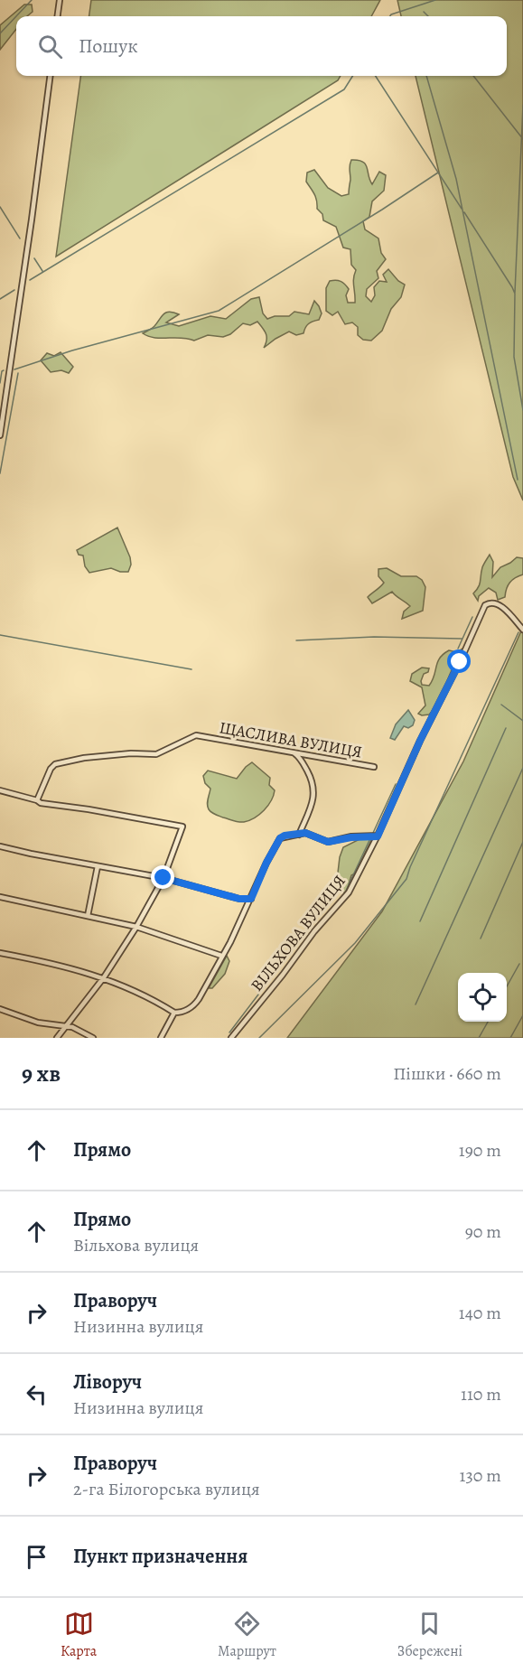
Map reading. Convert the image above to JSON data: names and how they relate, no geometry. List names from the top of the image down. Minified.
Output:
{"streets":{"street":["ЩАСЛИВА ВУЛИЦЯ","ВІЛЬХОВА ВУЛИЦЯ"]},"page":{"search":"Пошук","heading":["9 хв","Пішки · 660 m"],"list":[["Прямо","190 m"],["Прямо","Вільхова вулиця","90 m"],["Праворуч","Низинна вулиця","140 m"],["Ліворуч","Низинна вулиця","110 m"],["Праворуч","2-га Білогорська вулиця","130 m"],"Пункт призначення"],"nav":["Карта","Маршрут","Збережені"]}}
